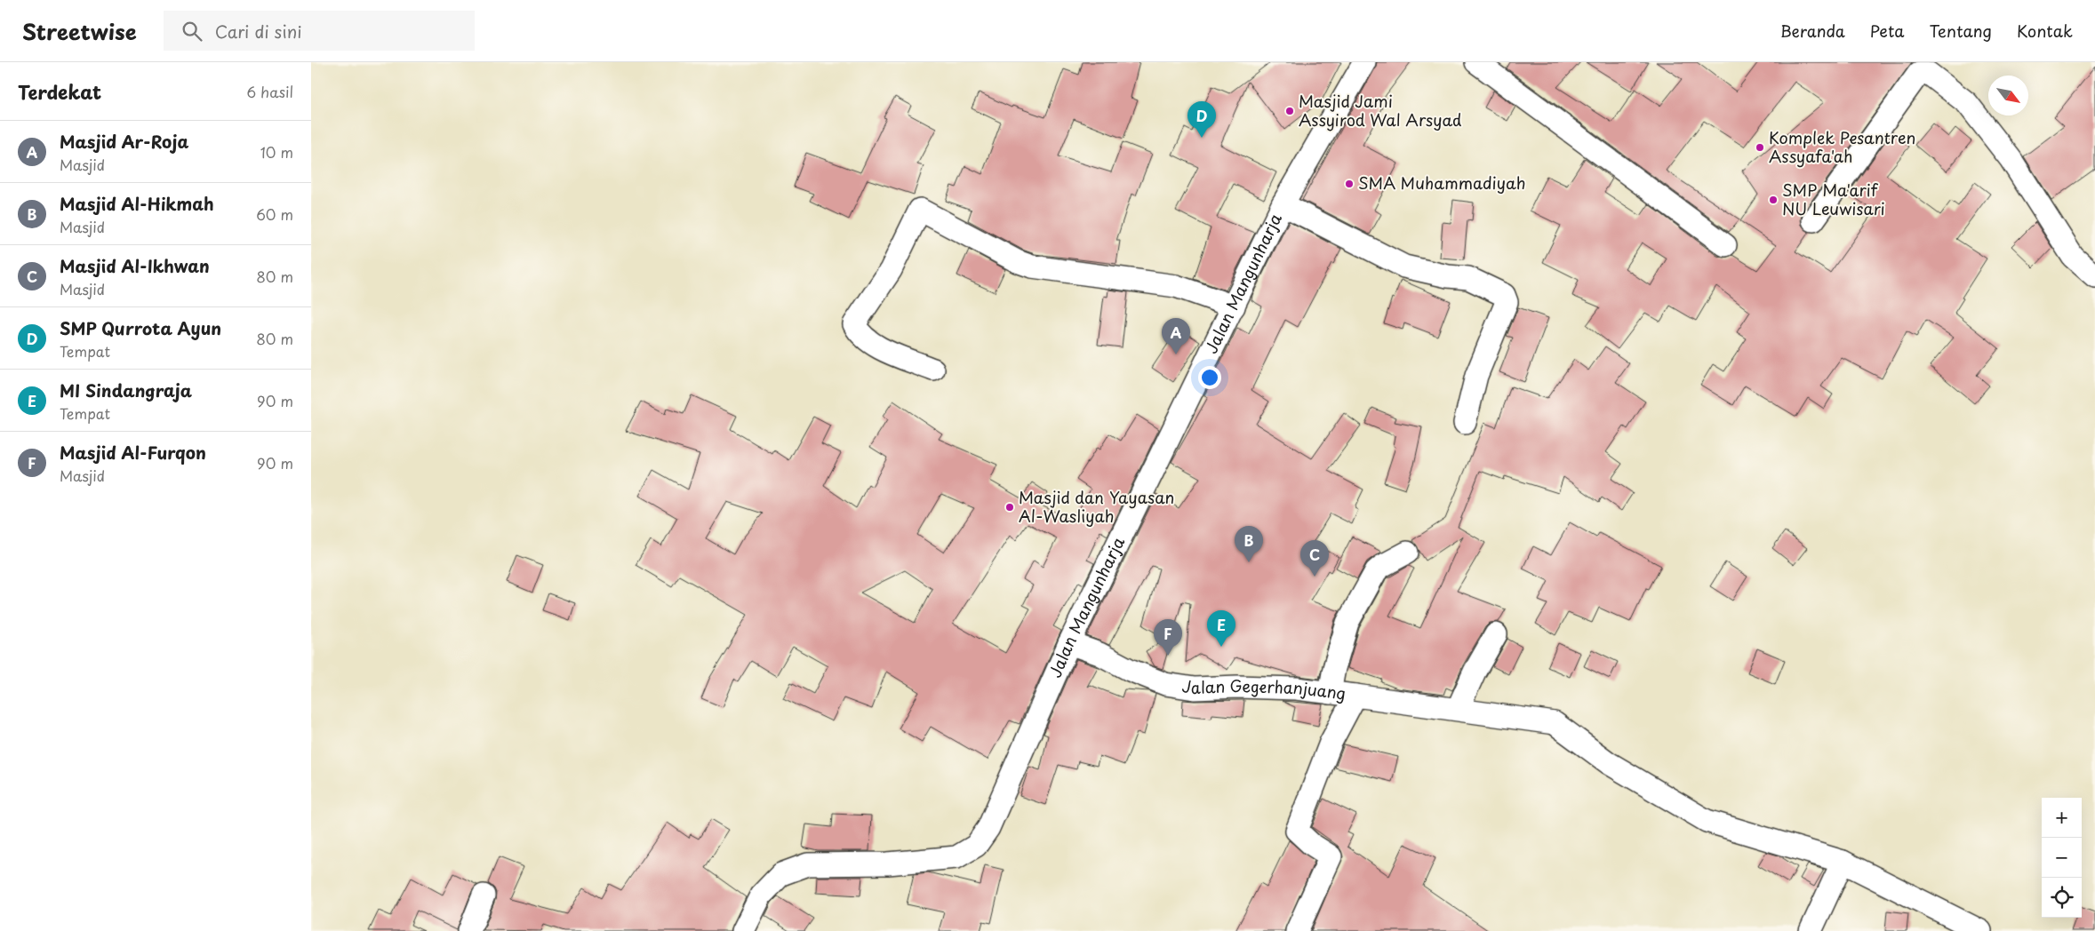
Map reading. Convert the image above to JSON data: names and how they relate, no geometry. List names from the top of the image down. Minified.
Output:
{"streets":{"street":["Jalan Mangunharja","Jalan Gegerhanjuang"]},"crossings":[["Jalan Mangunharja","Jalan Gegerhanjuang"]],"places":["Masjid Jami Assyirod Wal Arsyad","Komplek Pesantren Assyafa'ah","SMA Muhammadiyah","SMP Ma'arif NU Leuwisari","Masjid dan Yayasan Al-Wasliyah"],"north":"bottom right","page":{"header":"Streetwise","search":"Cari di sini","nav":["Beranda","Peta","Tentang","Kontak"],"heading":["Terdekat","6 hasil"],"pins":["D","A","B","C","E","F"],"list":[{"mark":"A","name":"Masjid Ar-Roja","note":"Masjid","value":"10 m"},{"mark":"B","name":"Masjid Al-Hikmah","note":"Masjid","value":"60 m"},{"mark":"C","name":"Masjid Al-Ikhwan","note":"Masjid","value":"80 m"},{"mark":"D","name":"SMP Qurrota Ayun","note":"Tempat","value":"80 m"},{"mark":"E","name":"MI Sindangraja","note":"Tempat","value":"90 m"},{"mark":"F","name":"Masjid Al-Furqon","note":"Masjid","value":"90 m"}],"map_buttons":["+","−"]}}
